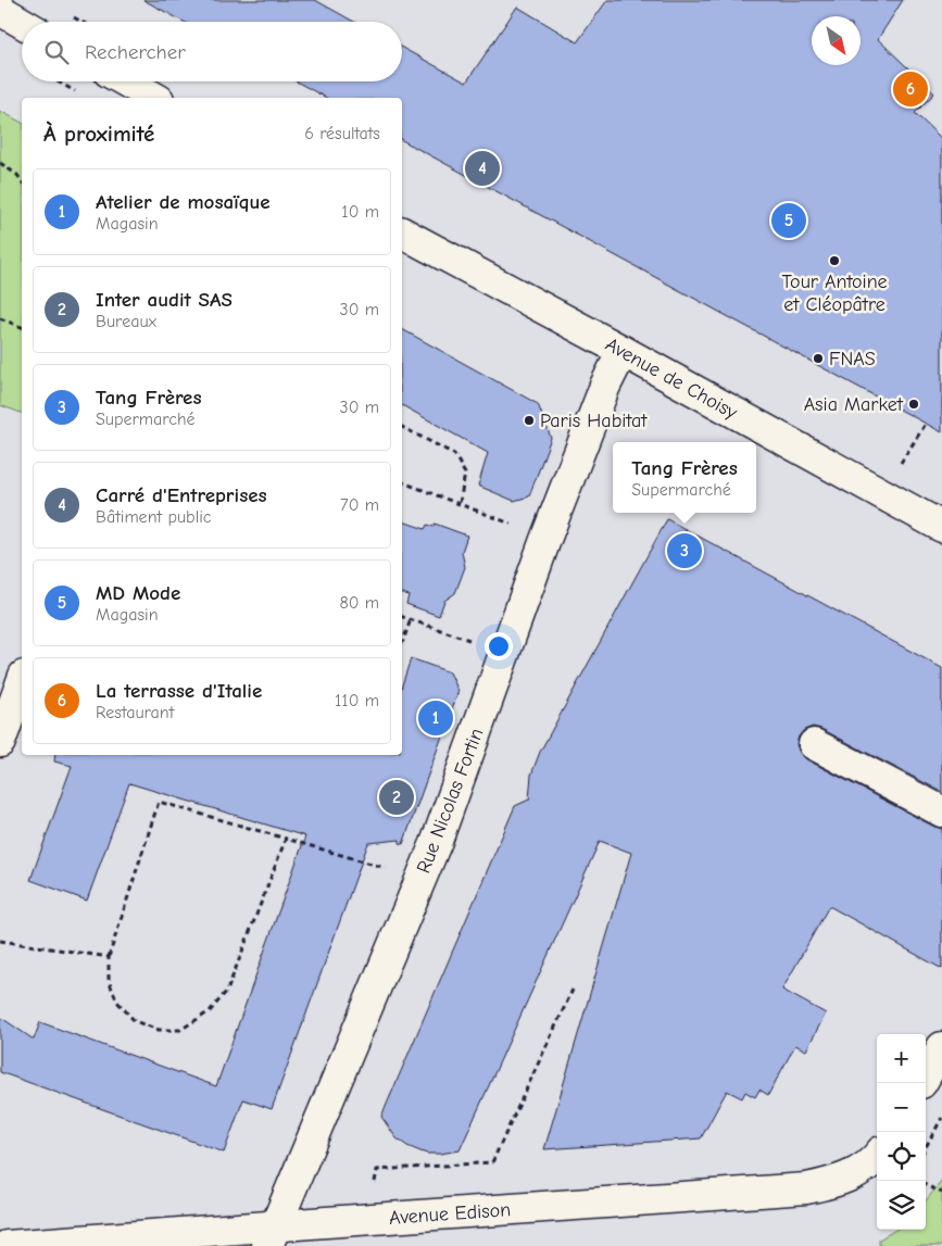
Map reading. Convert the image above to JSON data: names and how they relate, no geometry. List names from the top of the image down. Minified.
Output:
{"streets":{"street":["Avenue de Choisy","Rue Nicolas Fortin","Avenue Edison"]},"crossings":[["Avenue de Choisy","Rue Nicolas Fortin"],["Rue Nicolas Fortin","Avenue Edison"]],"places":["Tour Antoine et Cléopâtre","FNAS","Asia Market","Paris Habitat"],"north":"bottom right","page":{"search":"Rechercher","pins":["6","4","5","3","1","2"],"heading":["À proximité","6 résultats"],"list":[{"mark":"1","name":"Atelier de mosaïque","note":"Magasin","value":"10 m"},{"mark":"2","name":"Inter audit SAS","note":"Bureaux","value":"30 m"},{"mark":"3","name":"Tang Frères","note":"Supermarché","value":"30 m"},{"mark":"4","name":"Carré d'Entreprises","note":"Bâtiment public","value":"70 m"},{"mark":"5","name":"MD Mode","note":"Magasin","value":"80 m"},{"mark":"6","name":"La terrasse d'Italie","note":"Restaurant","value":"110 m"}],"popup":["Tang Frères","Supermarché"],"map_buttons":["+","−"]}}
